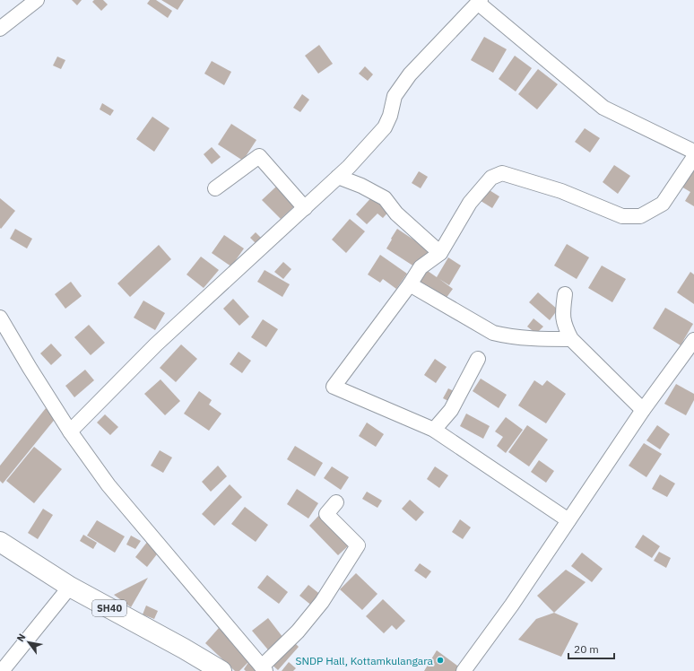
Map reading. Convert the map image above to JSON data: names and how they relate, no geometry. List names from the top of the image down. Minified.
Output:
{"streets":{"main road":["SH40"]},"places":["SNDP Hall, Kottamkulangara"],"scale_bar":"20 m","north":"top left"}
